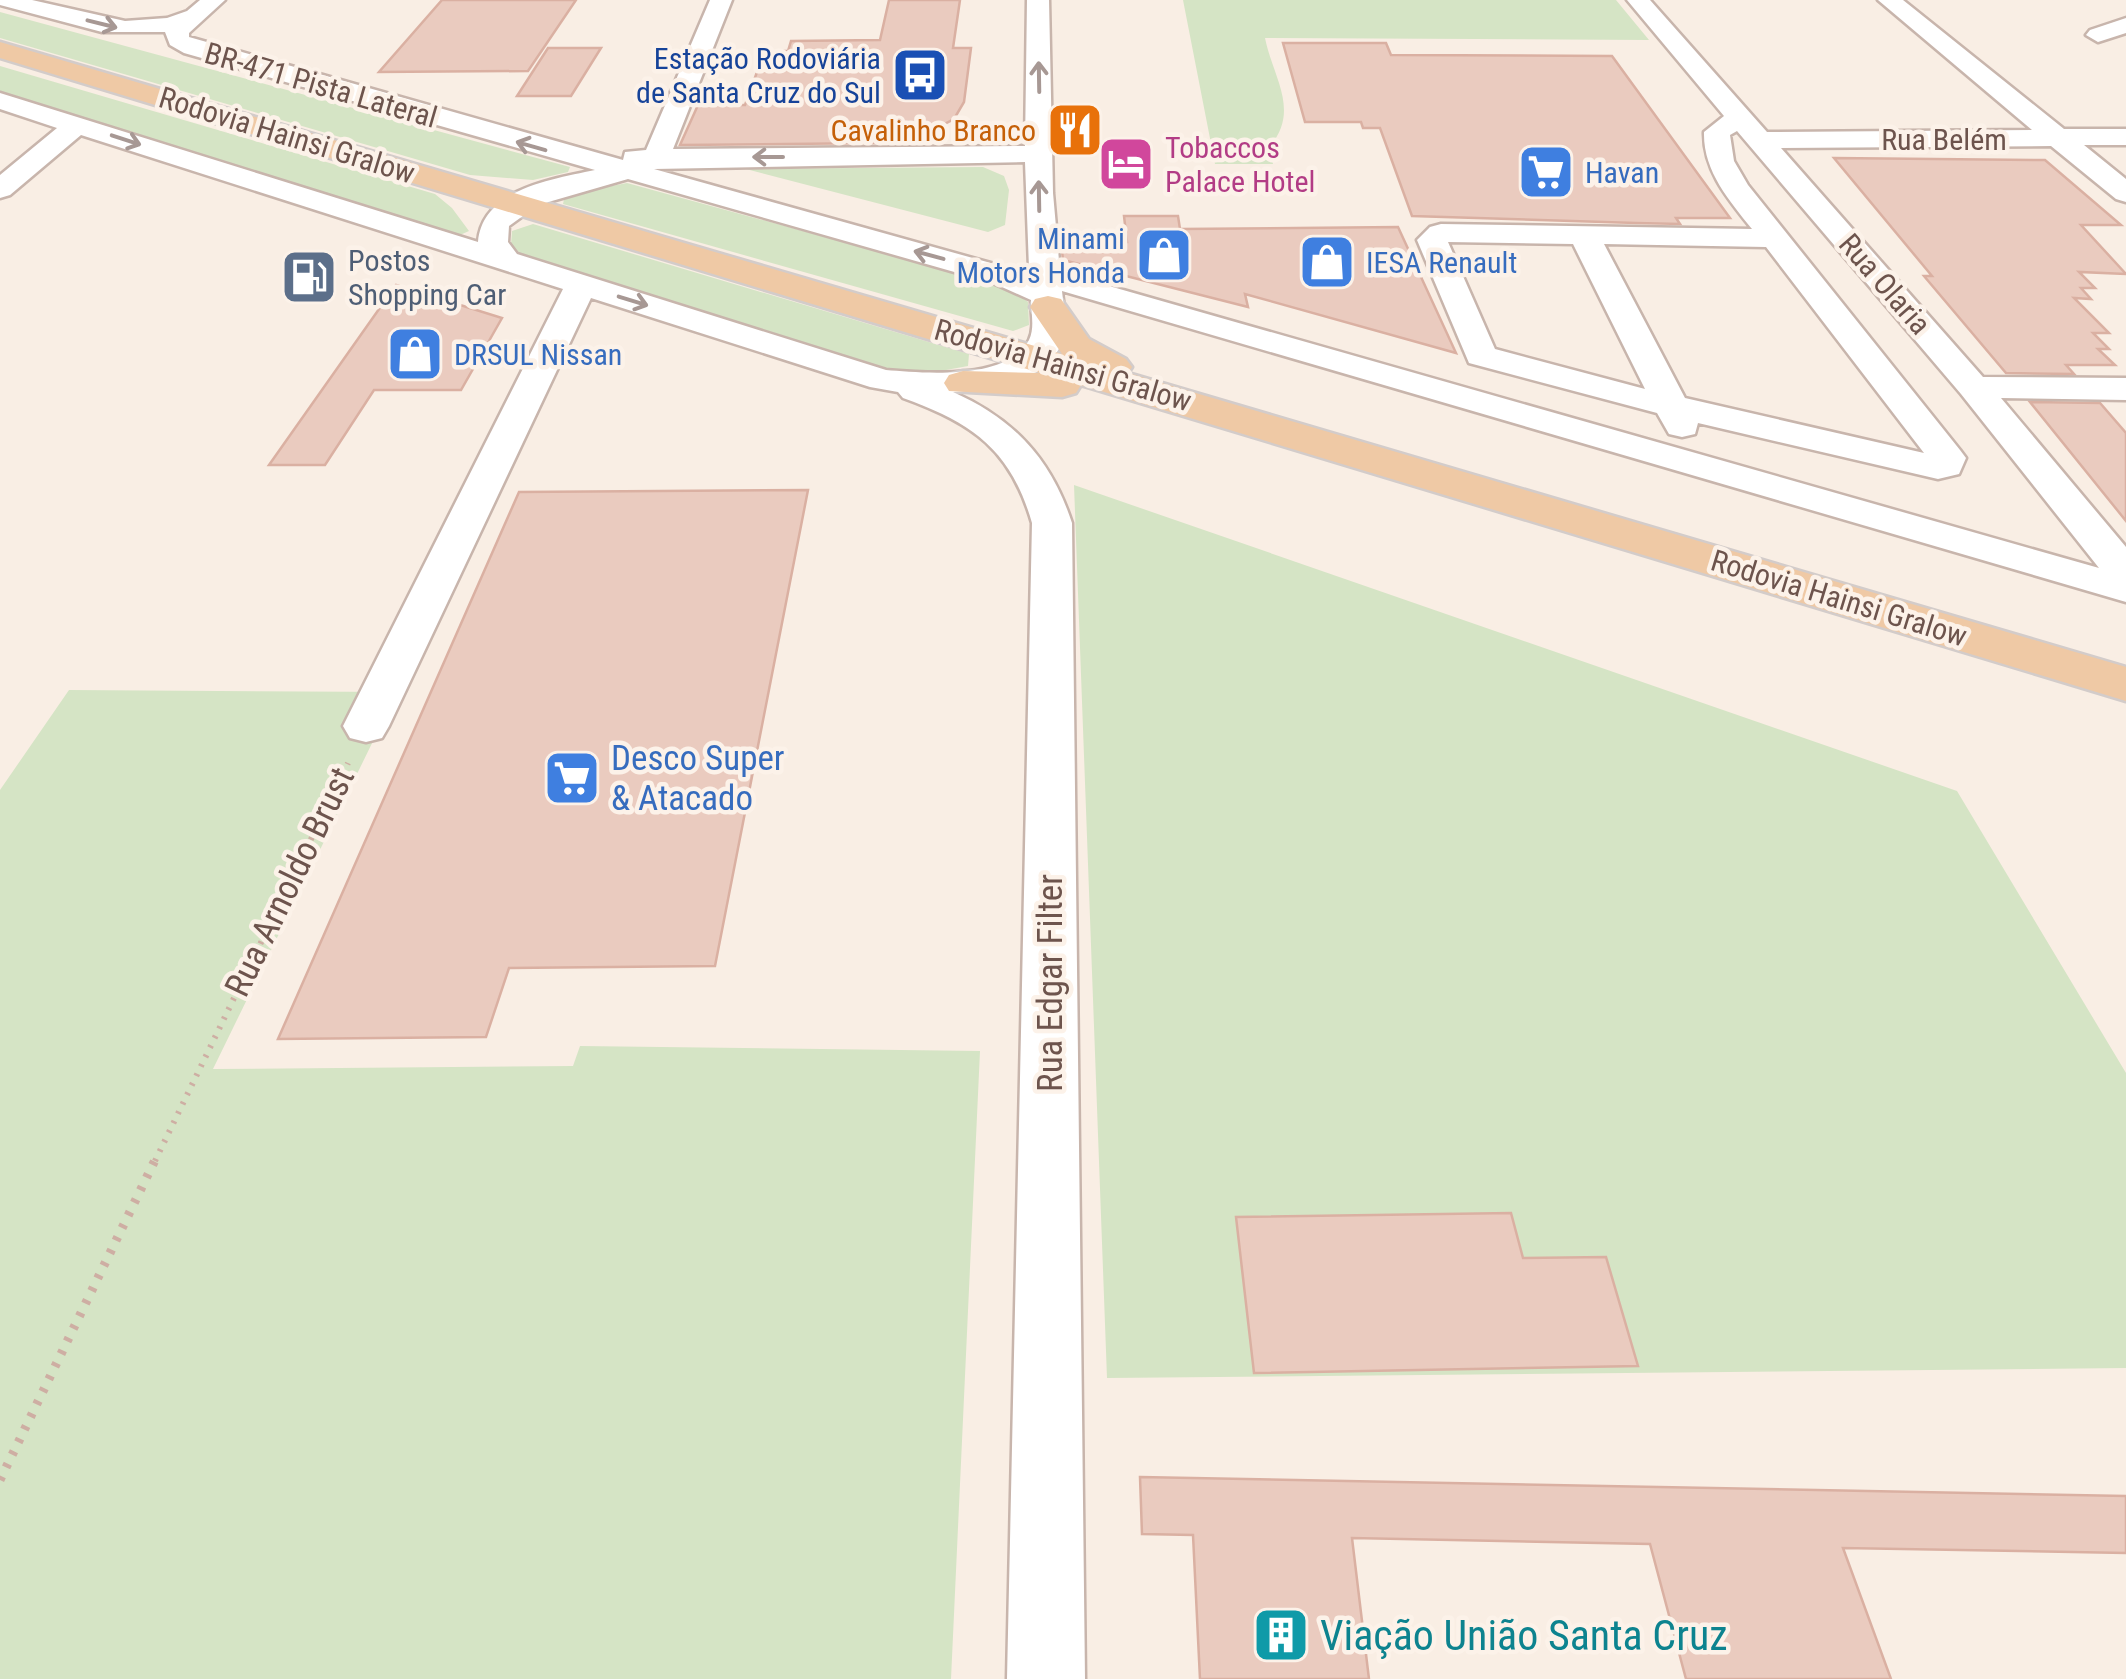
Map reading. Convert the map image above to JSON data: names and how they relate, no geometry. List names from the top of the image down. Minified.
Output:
{"streets":{"main road":["Rodovia Hainsi Gralow"],"street":["BR-471 Pista Lateral","Rua Belém","Rua Olaria","Rua Arnoldo Brust","Rua Edgar Filter"]},"crossings":[["Rua Belém","Rua Olaria"]],"places":{"bus stop":["Estação Rodoviária de Santa Cruz do Sul"],"restaurant":["Cavalinho Branco"],"hotel":["Tobaccos Palace Hotel"],"supermarket":["Havan","Desco Super & Atacado"],"shop":["Minami Motors Honda","IESA Renault","DRSUL Nissan"],"fuel station":["Postos Shopping Car"],"building":["Viação União Santa Cruz"]}}
